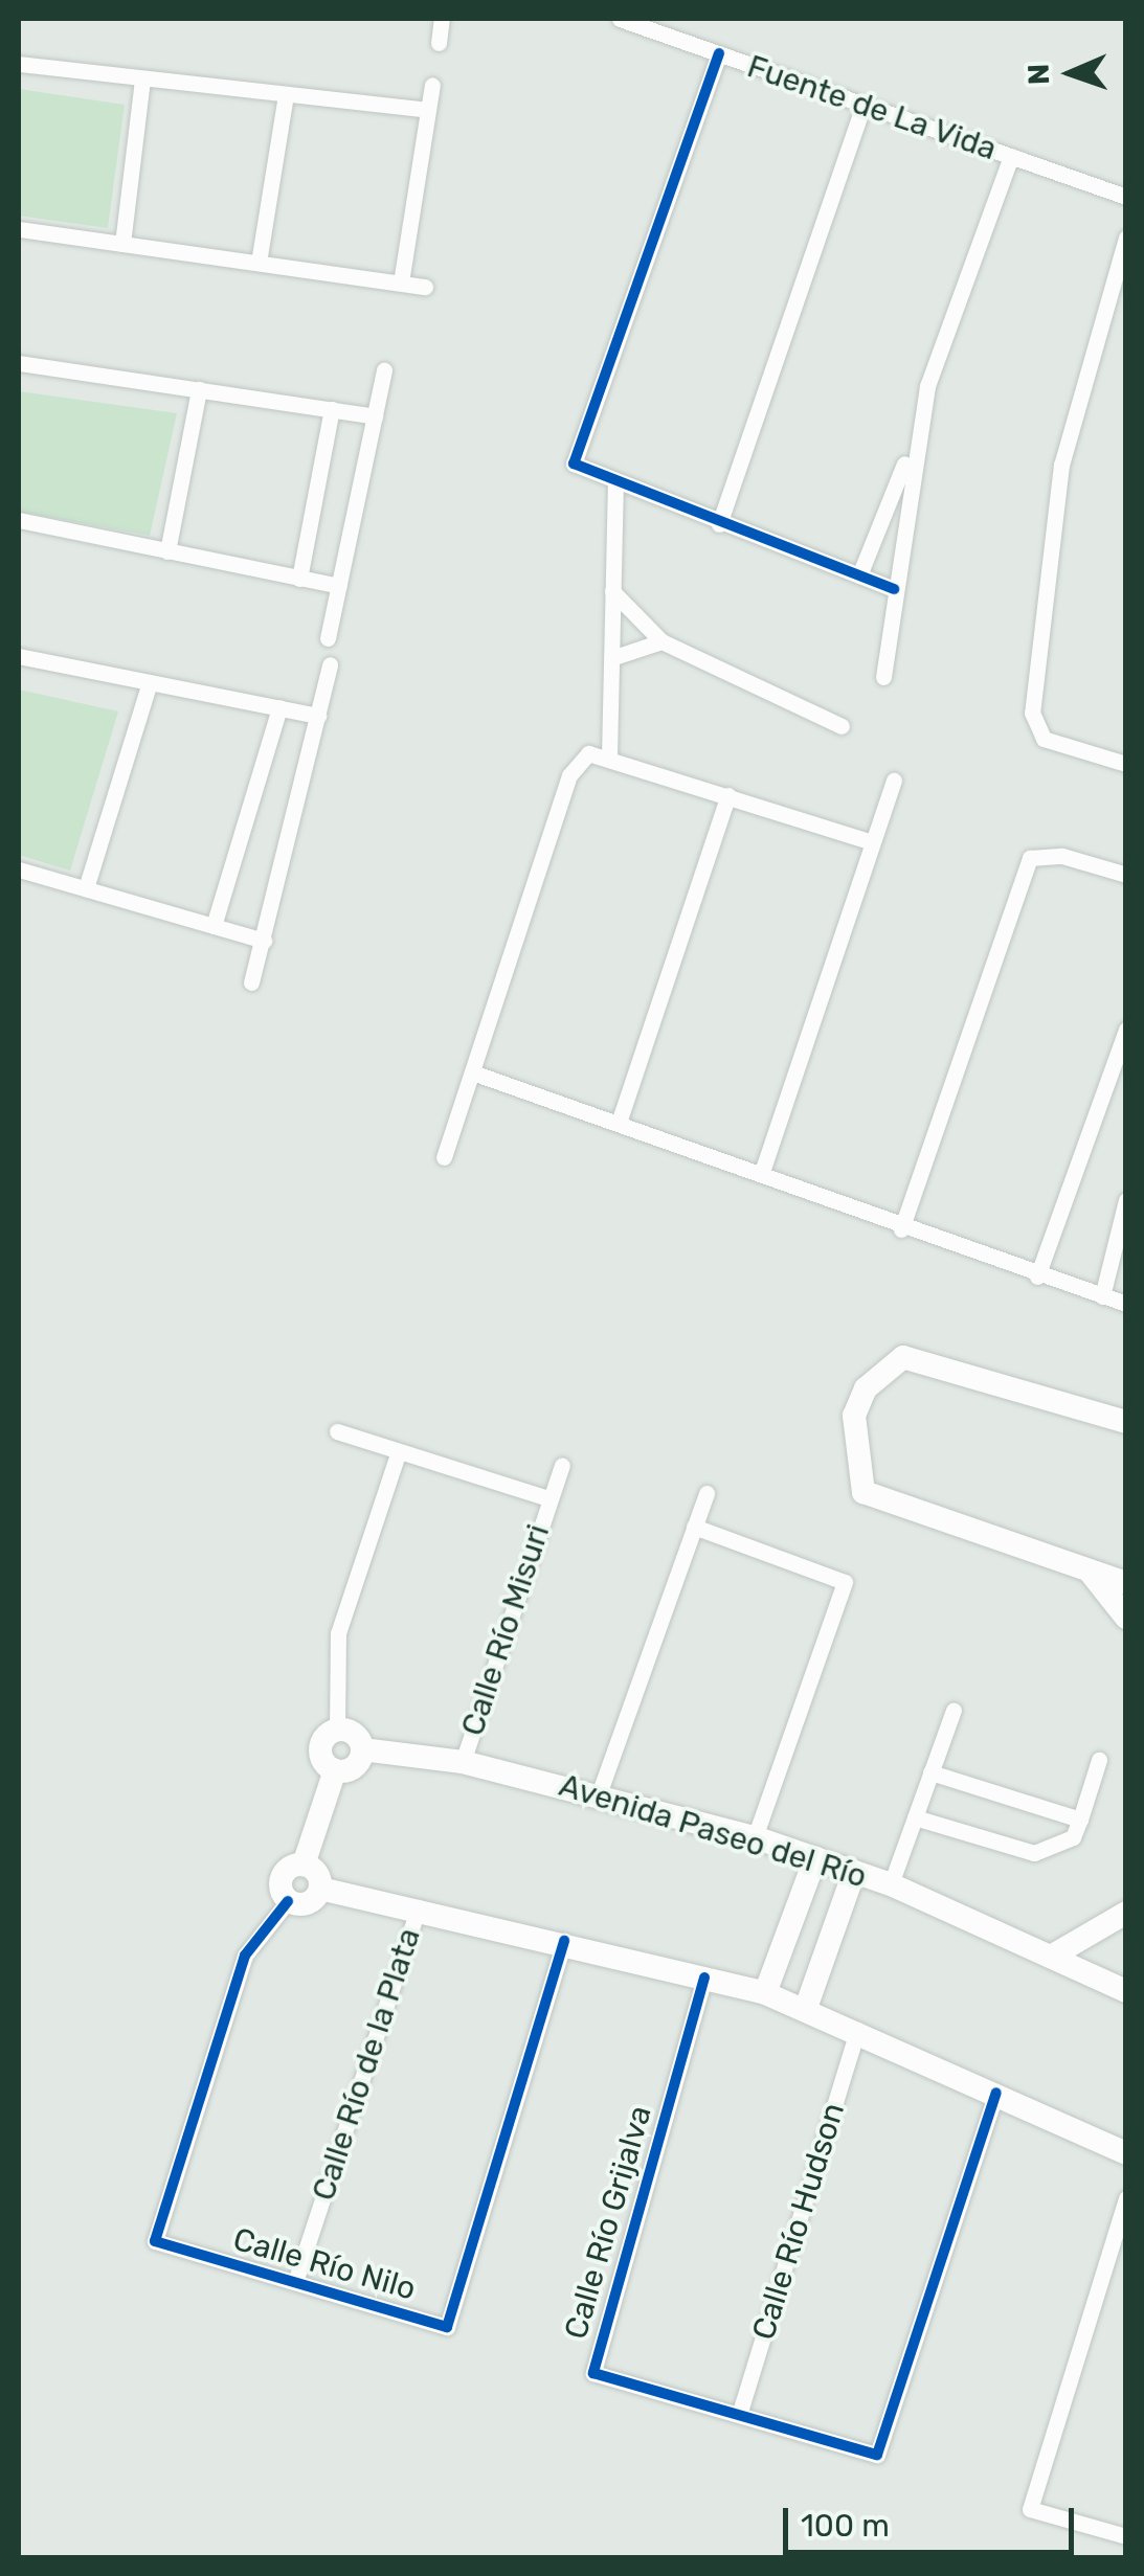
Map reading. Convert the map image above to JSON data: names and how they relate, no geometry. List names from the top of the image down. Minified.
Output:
{"streets":{"street":["Fuente de La Vida","Calle Río Misuri","Avenida Paseo del Río","Calle Río de la Plata","Calle Río Hudson","Calle Río Grijalva","Calle Río Nilo"]},"crossings":[["Calle Río Misuri","Avenida Paseo del Río"],["Calle Río de la Plata","Calle Río Nilo"],["Calle Río Hudson","Calle Río Grijalva"]],"scale_bar":"100 m","north":"left"}
